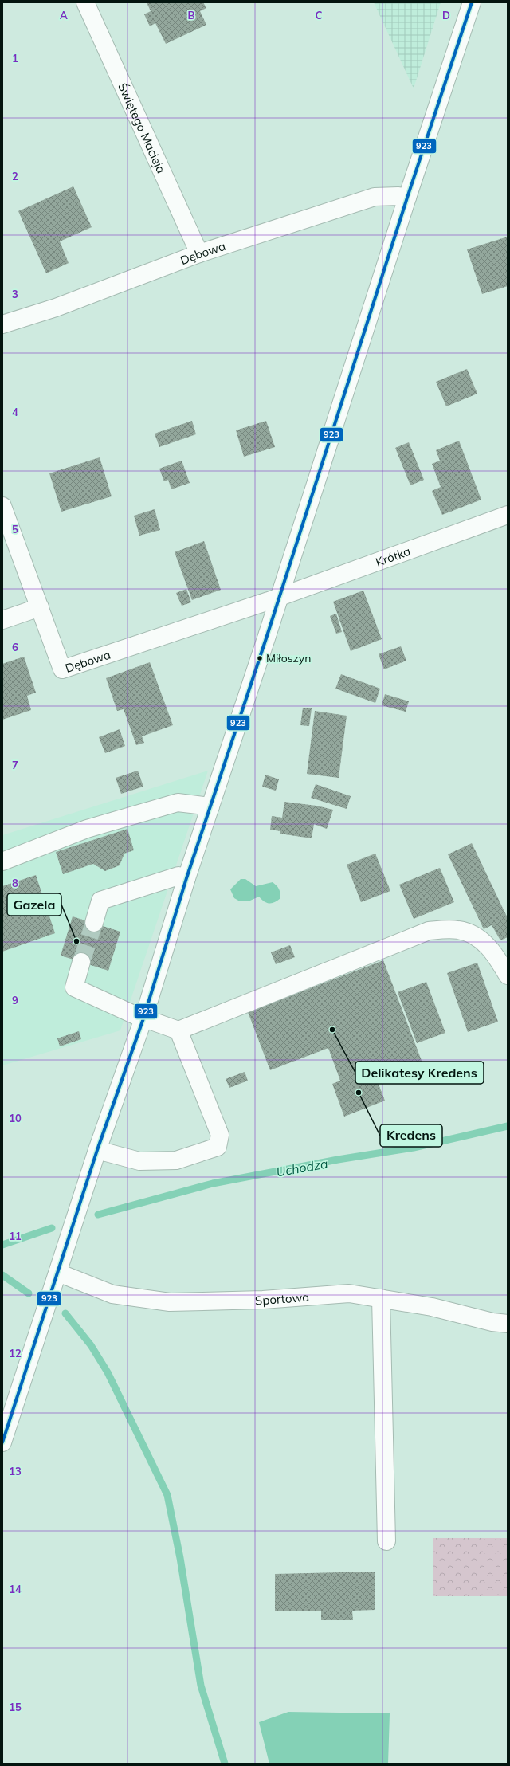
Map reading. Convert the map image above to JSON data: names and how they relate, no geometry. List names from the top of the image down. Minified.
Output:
{"streets":{"street":["Świętego Macieja","Dębowa","Krótka","Sportowa"]},"crossings":[["Świętego Macieja","Dębowa"],["Dębowa","Krótka"]],"water":["Uchodza"],"places":["Miłoszyn","Gazela","Delikatesy Kredens","Kredens"],"lines":["transit line 923"],"grid":{"columns":["A","B","C","D"],"rows":["1","2","3","4","5","6","7","8","9","10","11","12","13","14","15"]}}
